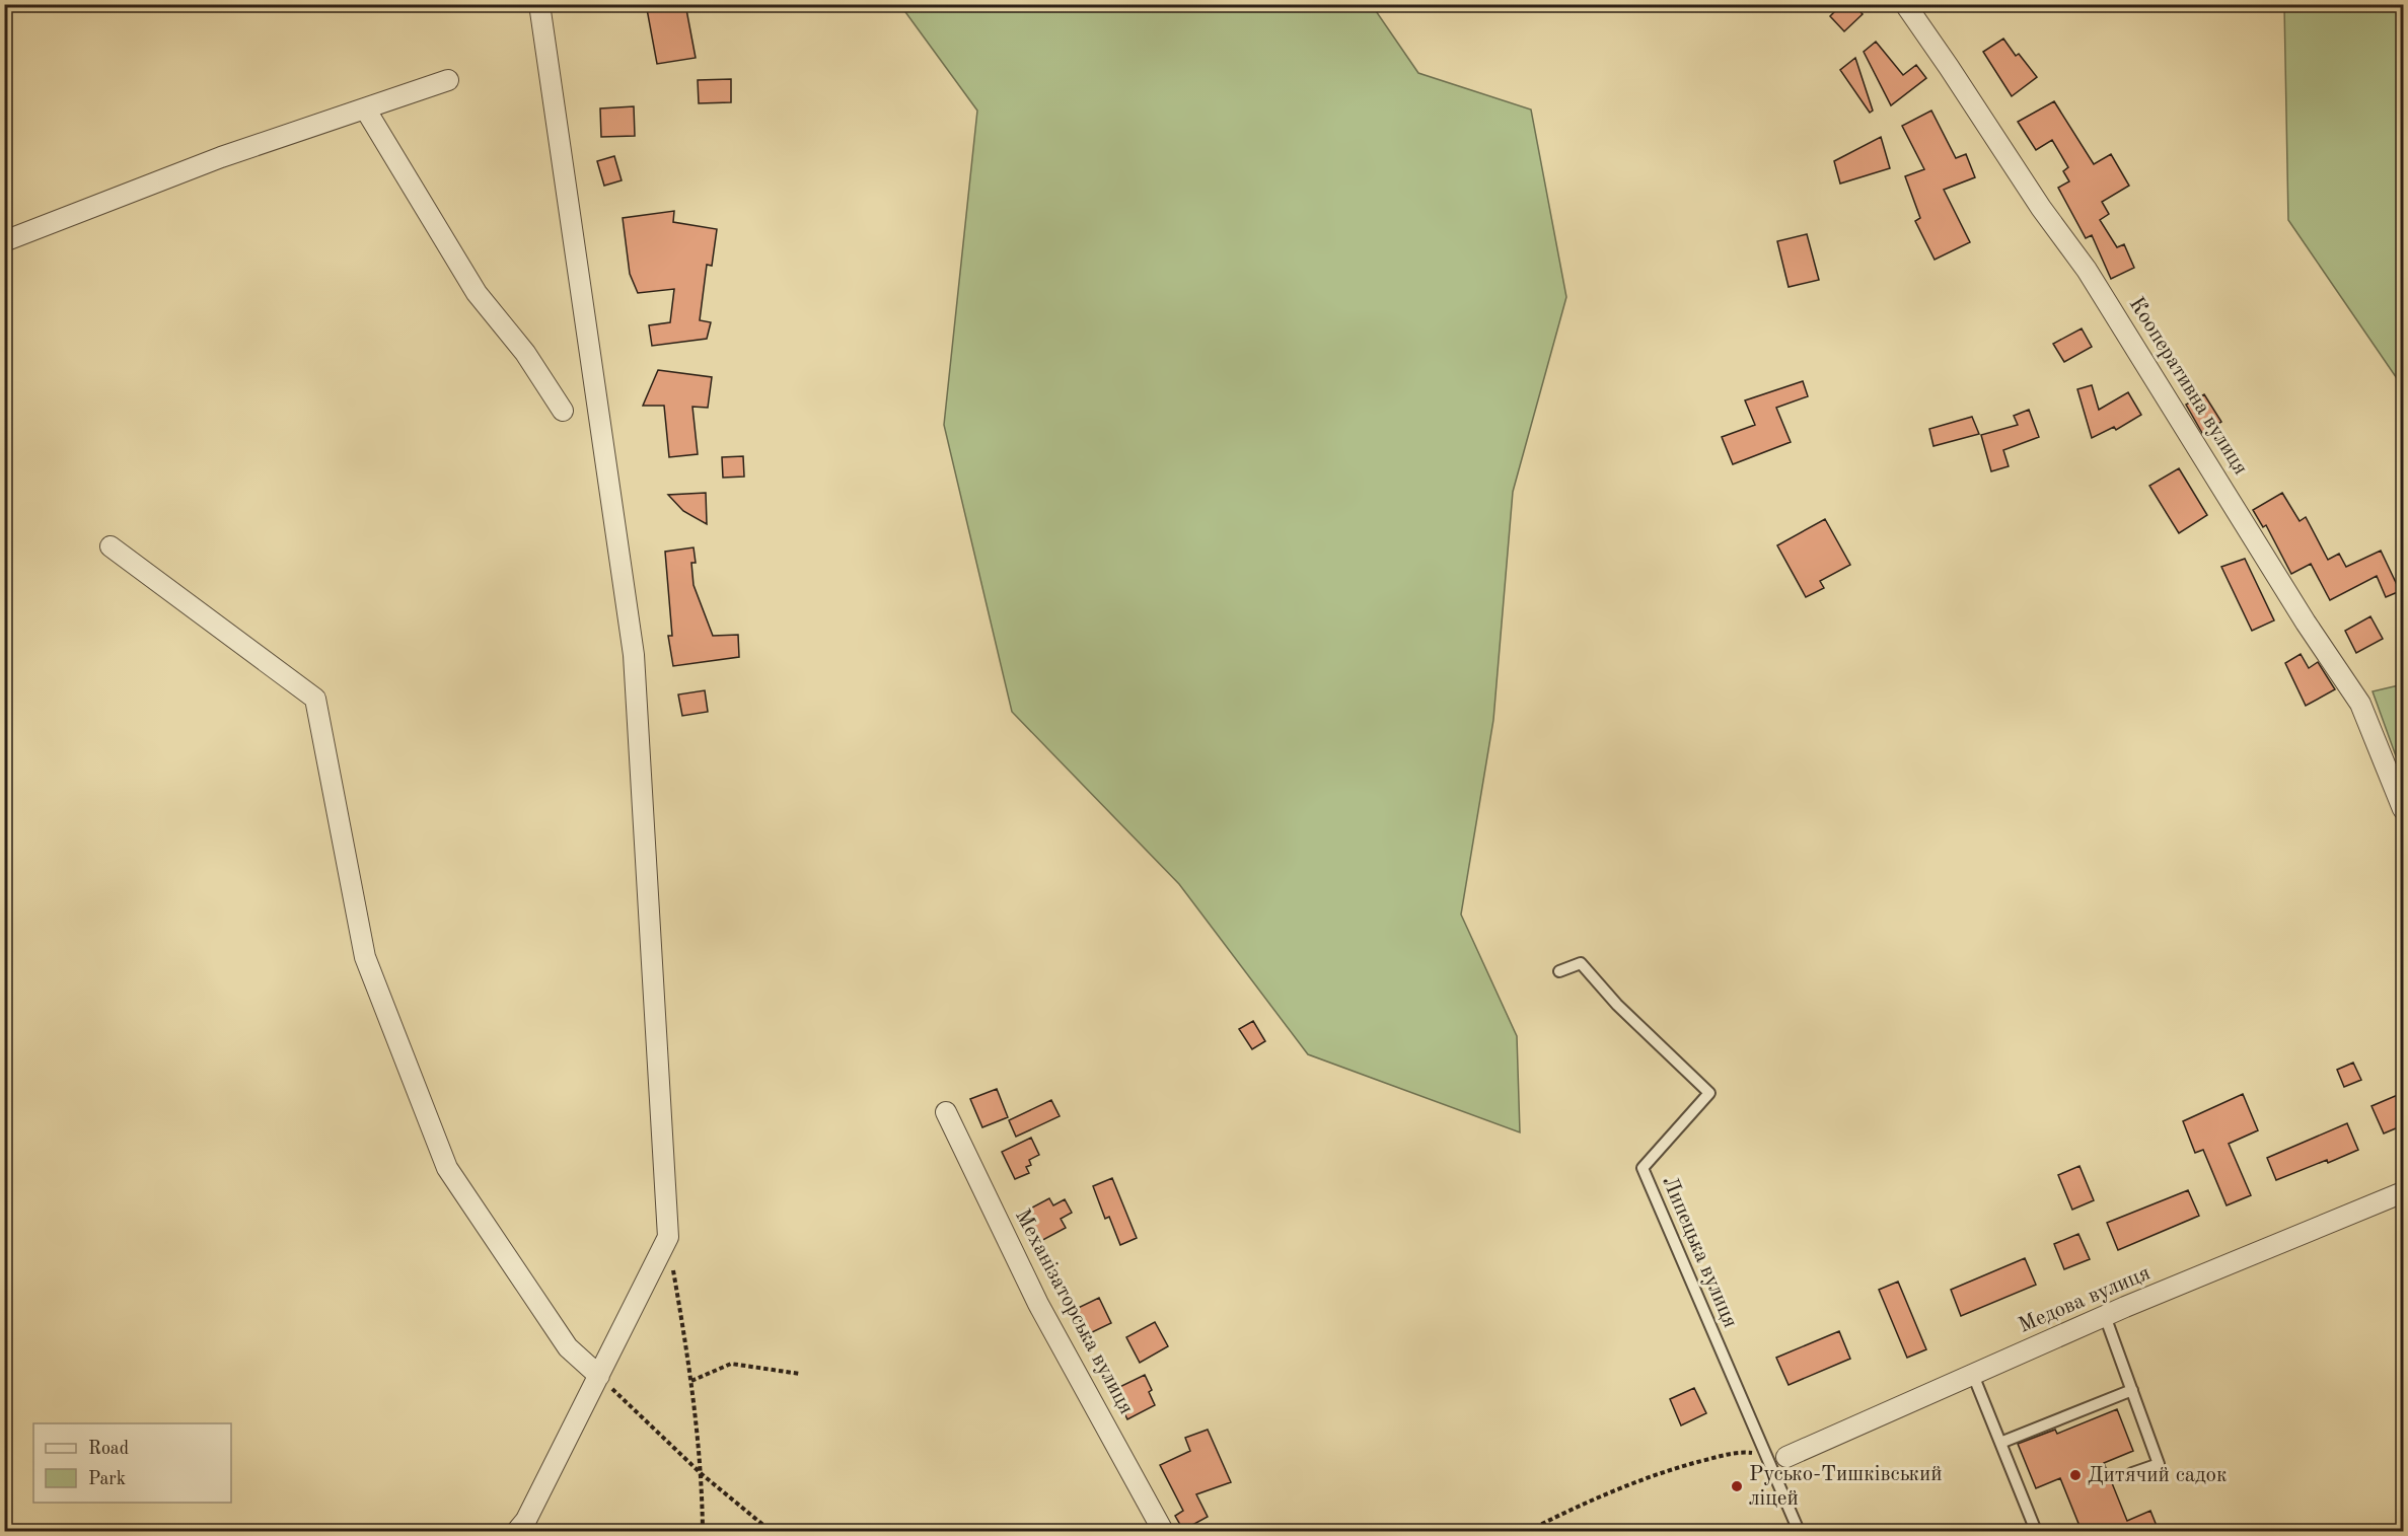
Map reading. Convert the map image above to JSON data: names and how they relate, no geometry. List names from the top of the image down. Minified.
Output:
{"streets":{"street":["Кооперативна вулиця","Медова вулиця","Механізаторська вулиця"],"lane":["Липецька вулиця"]},"places":["Дитячий садок","Русько-Тишківський ліцей"],"legend":["Road","Park"]}
